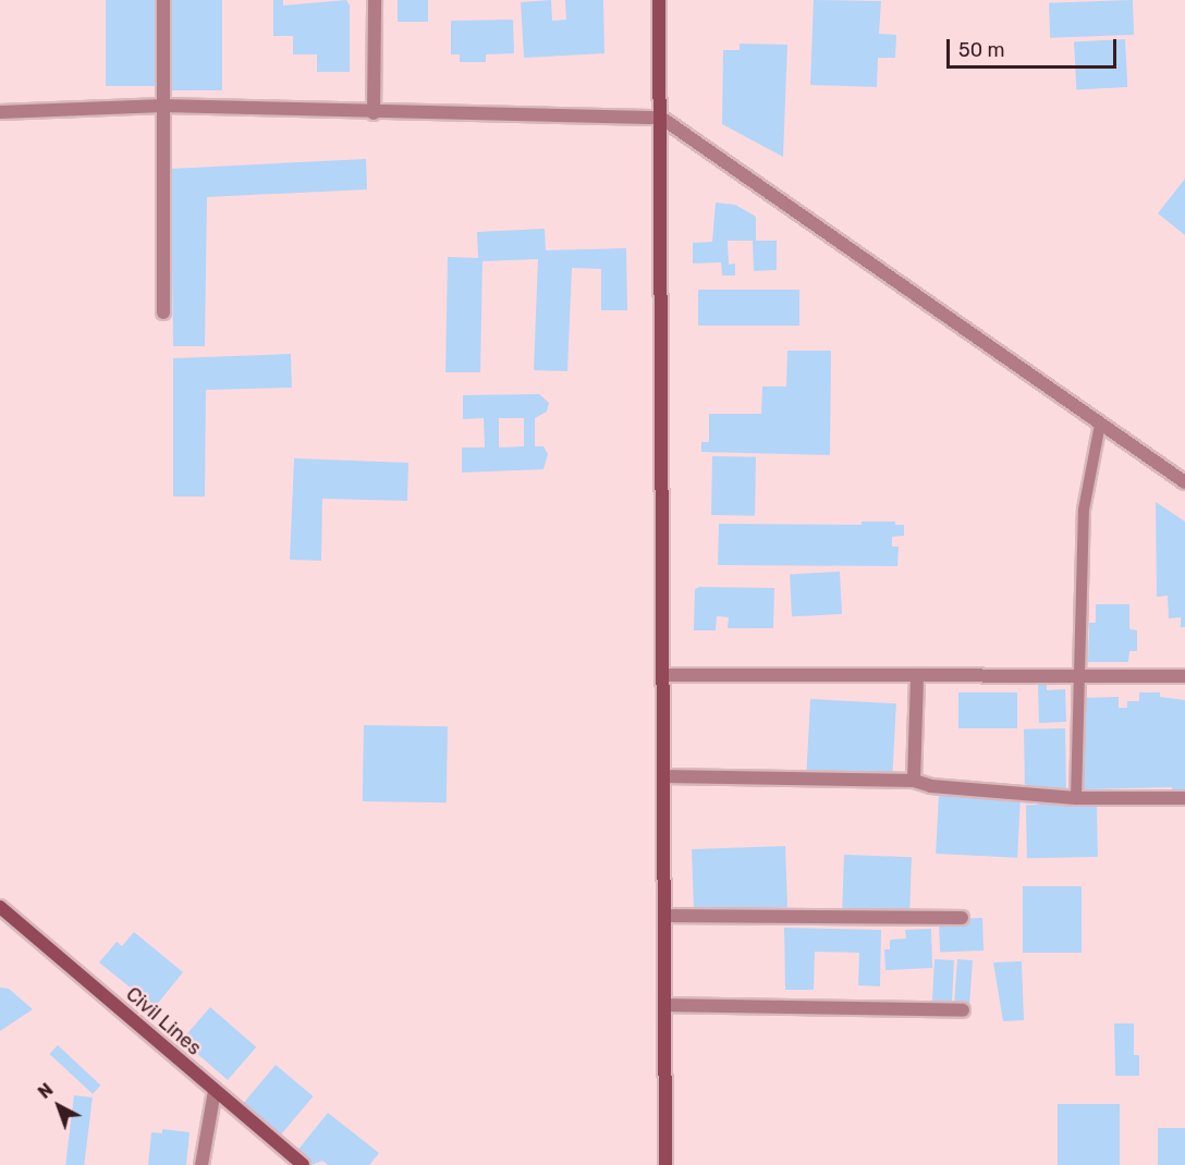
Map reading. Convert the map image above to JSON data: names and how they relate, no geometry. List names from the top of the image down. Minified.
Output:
{"streets":{"main road":["Civil Lines"]},"scale_bar":"50 m","north":"top left"}
